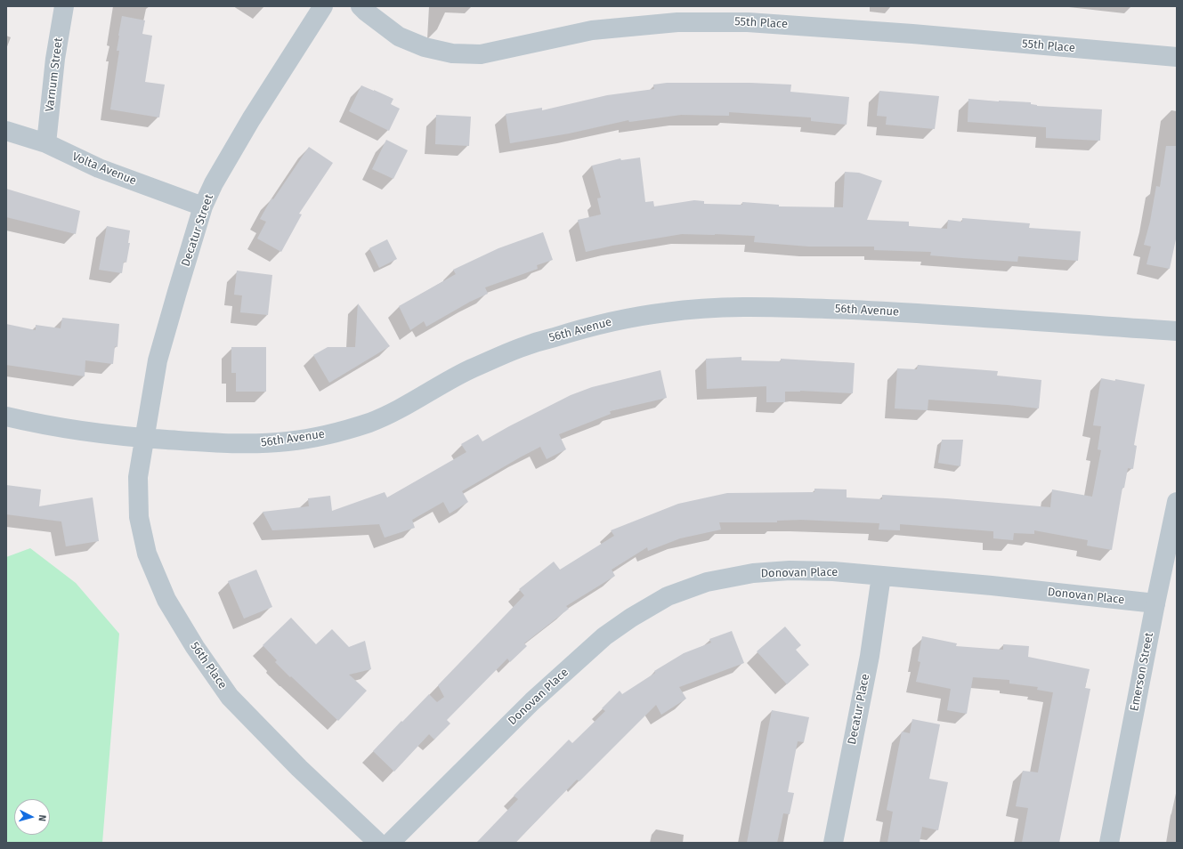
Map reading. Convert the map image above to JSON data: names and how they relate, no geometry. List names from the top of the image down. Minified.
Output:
{"streets":{"street":["55th Place","Varnum Street","Volta Avenue","Decatur Street","56th Avenue","Donovan Place","56th Place","Emerson Street","Decatur Place"]},"crossings":[["Varnum Street","Volta Avenue"],["Volta Avenue","Decatur Street"],["Decatur Street","56th Avenue"],["Decatur Street","56th Place"],["56th Avenue","56th Place"],["Donovan Place","Emerson Street"],["Donovan Place","Decatur Place"]],"north":"right"}
